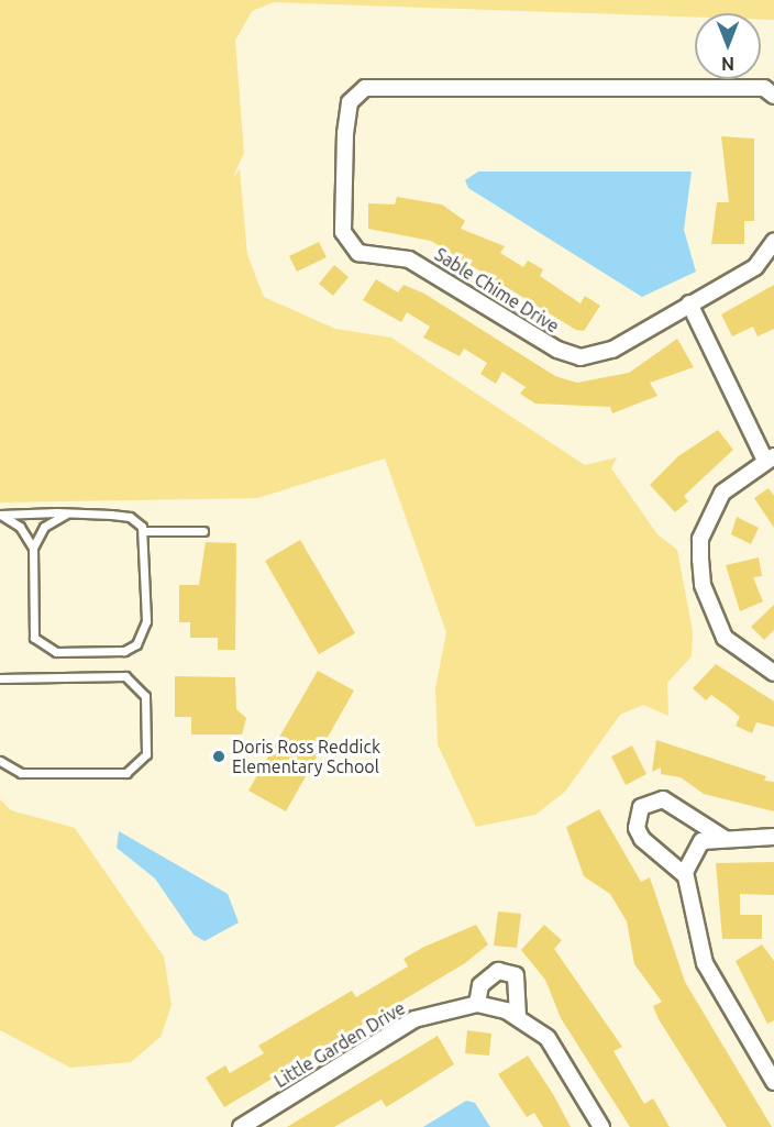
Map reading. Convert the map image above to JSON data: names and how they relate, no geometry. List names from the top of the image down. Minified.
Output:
{"streets":{"street":["Sable Chime Drive","Little Garden Drive"]},"places":["Doris Ross Reddick Elementary School"],"north":"bottom"}
